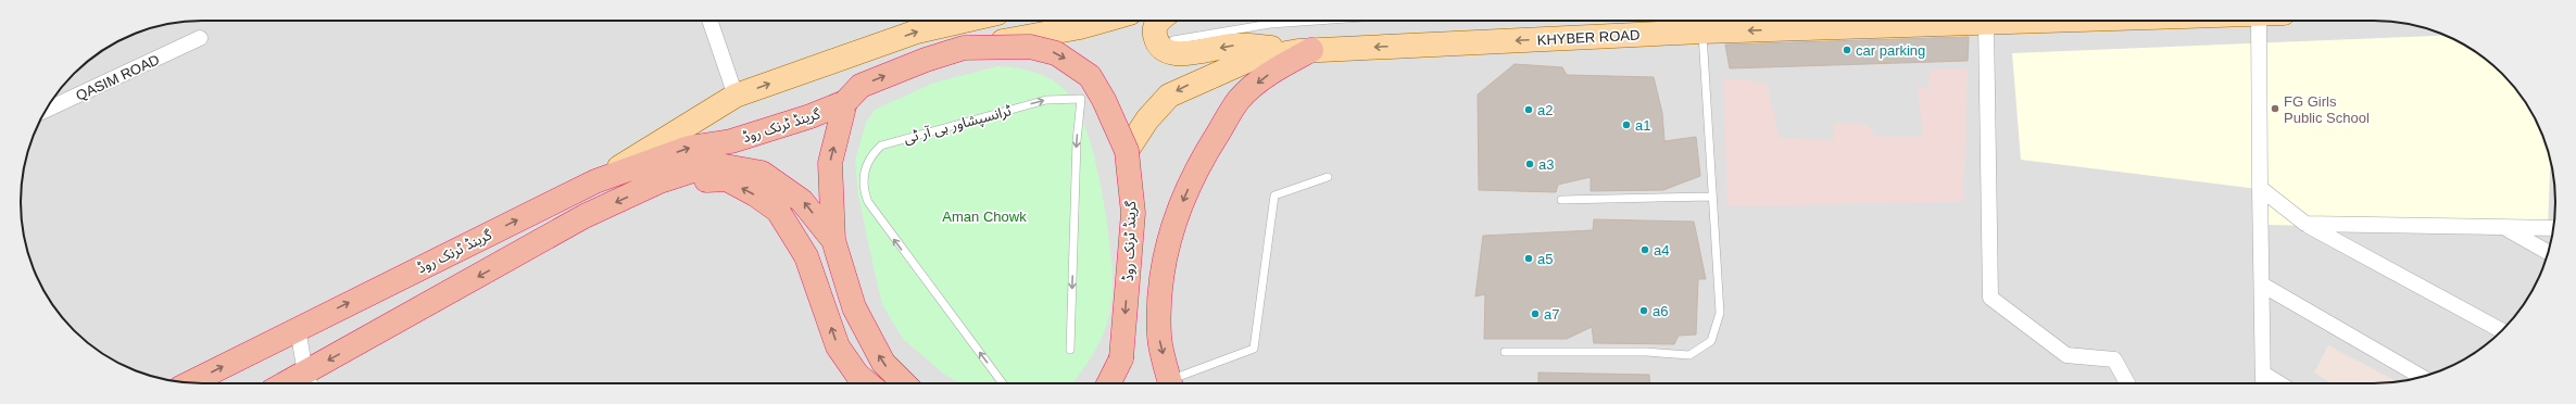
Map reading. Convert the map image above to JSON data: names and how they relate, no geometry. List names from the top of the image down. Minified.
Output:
{"streets":{"highway":["گرینڈ ٹرنک روڈ"],"main road":["KHYBER ROAD"],"street":["QASIM ROAD"],"lane":["ٹرانسپشاور بی آر ٹی"]},"one_way":["KHYBER ROAD"],"parks":["Aman Chowk"],"places":["car parking","FG Girls Public School","a2","a1","a3","a4","a5","a6","a7"]}
